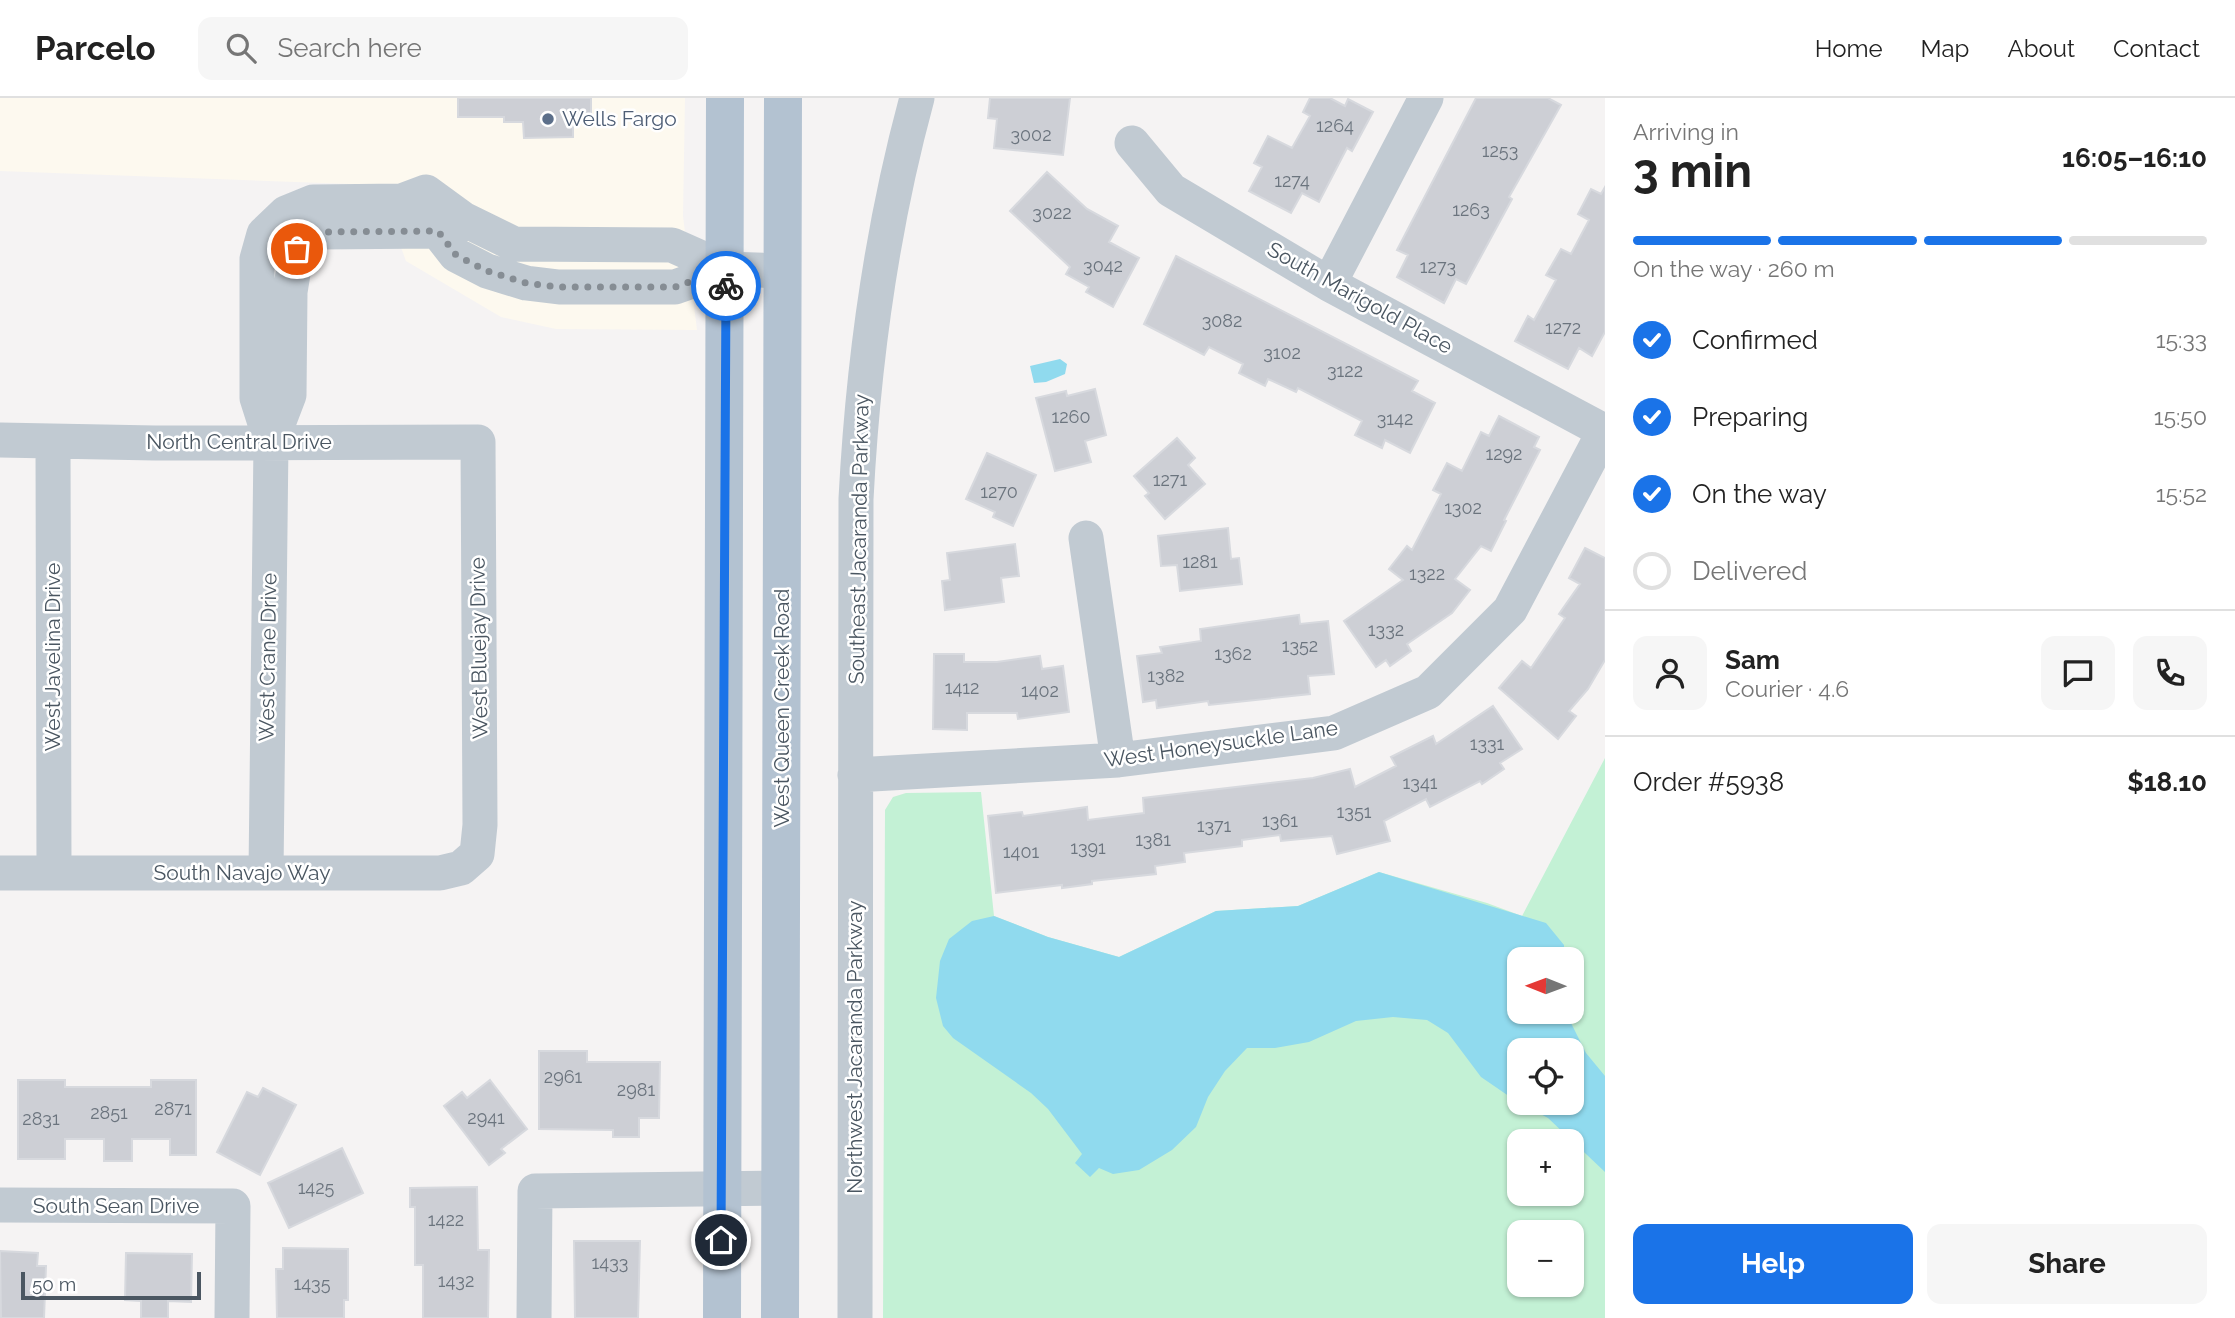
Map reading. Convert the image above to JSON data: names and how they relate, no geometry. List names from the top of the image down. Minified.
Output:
{"streets":{"main road":["West Queen Creek Road"],"street":["South Marigold Place","North Central Drive","Southeast Jacaranda Parkway","West Bluejay Drive","West Javelina Drive","West Crane Drive","West Honeysuckle Lane","South Navajo Way","Northwest Jacaranda Parkway","South Sean Drive"]},"crossings":[["South Marigold Place","West Honeysuckle Lane"],["North Central Drive","West Bluejay Drive"],["North Central Drive","West Javelina Drive"],["North Central Drive","West Crane Drive"],["Southeast Jacaranda Parkway","West Honeysuckle Lane"],["Southeast Jacaranda Parkway","Northwest Jacaranda Parkway"],["West Bluejay Drive","South Navajo Way"],["West Javelina Drive","South Navajo Way"],["West Crane Drive","South Navajo Way"],["West Honeysuckle Lane","Northwest Jacaranda Parkway"]],"places":["Wells Fargo"],"house_numbers":["1264","3002","1253","1274","1263","3022","3042","1273","3082","1272","3102","3122","1260","3142","1292","1271","1270","1302","1281","1322","1332","1352","1362","1382","1412","1402","1331","1341","1351","1361","1371","1381","1391","1401","2961","2981","2871","2851","2941","2831","1425","1422","1433","1432","1435"],"scale_bar":"50 m","north":"left","page":{"header":"Parcelo","search":"Search here","nav":["Home","Map","About","Contact"],"heading":["3 min","Arriving in","16:05–16:10"],"panel":["Sam","Courier · 4.6","Order #5938","$18.10"],"bar":"On the way · 260 m","list":[["Confirmed","15:33"],["Preparing","15:50"],["On the way","15:52"],"Delivered"],"map_buttons":["+","−"],"buttons":["Help","Share"],"scale":"50 m"}}
